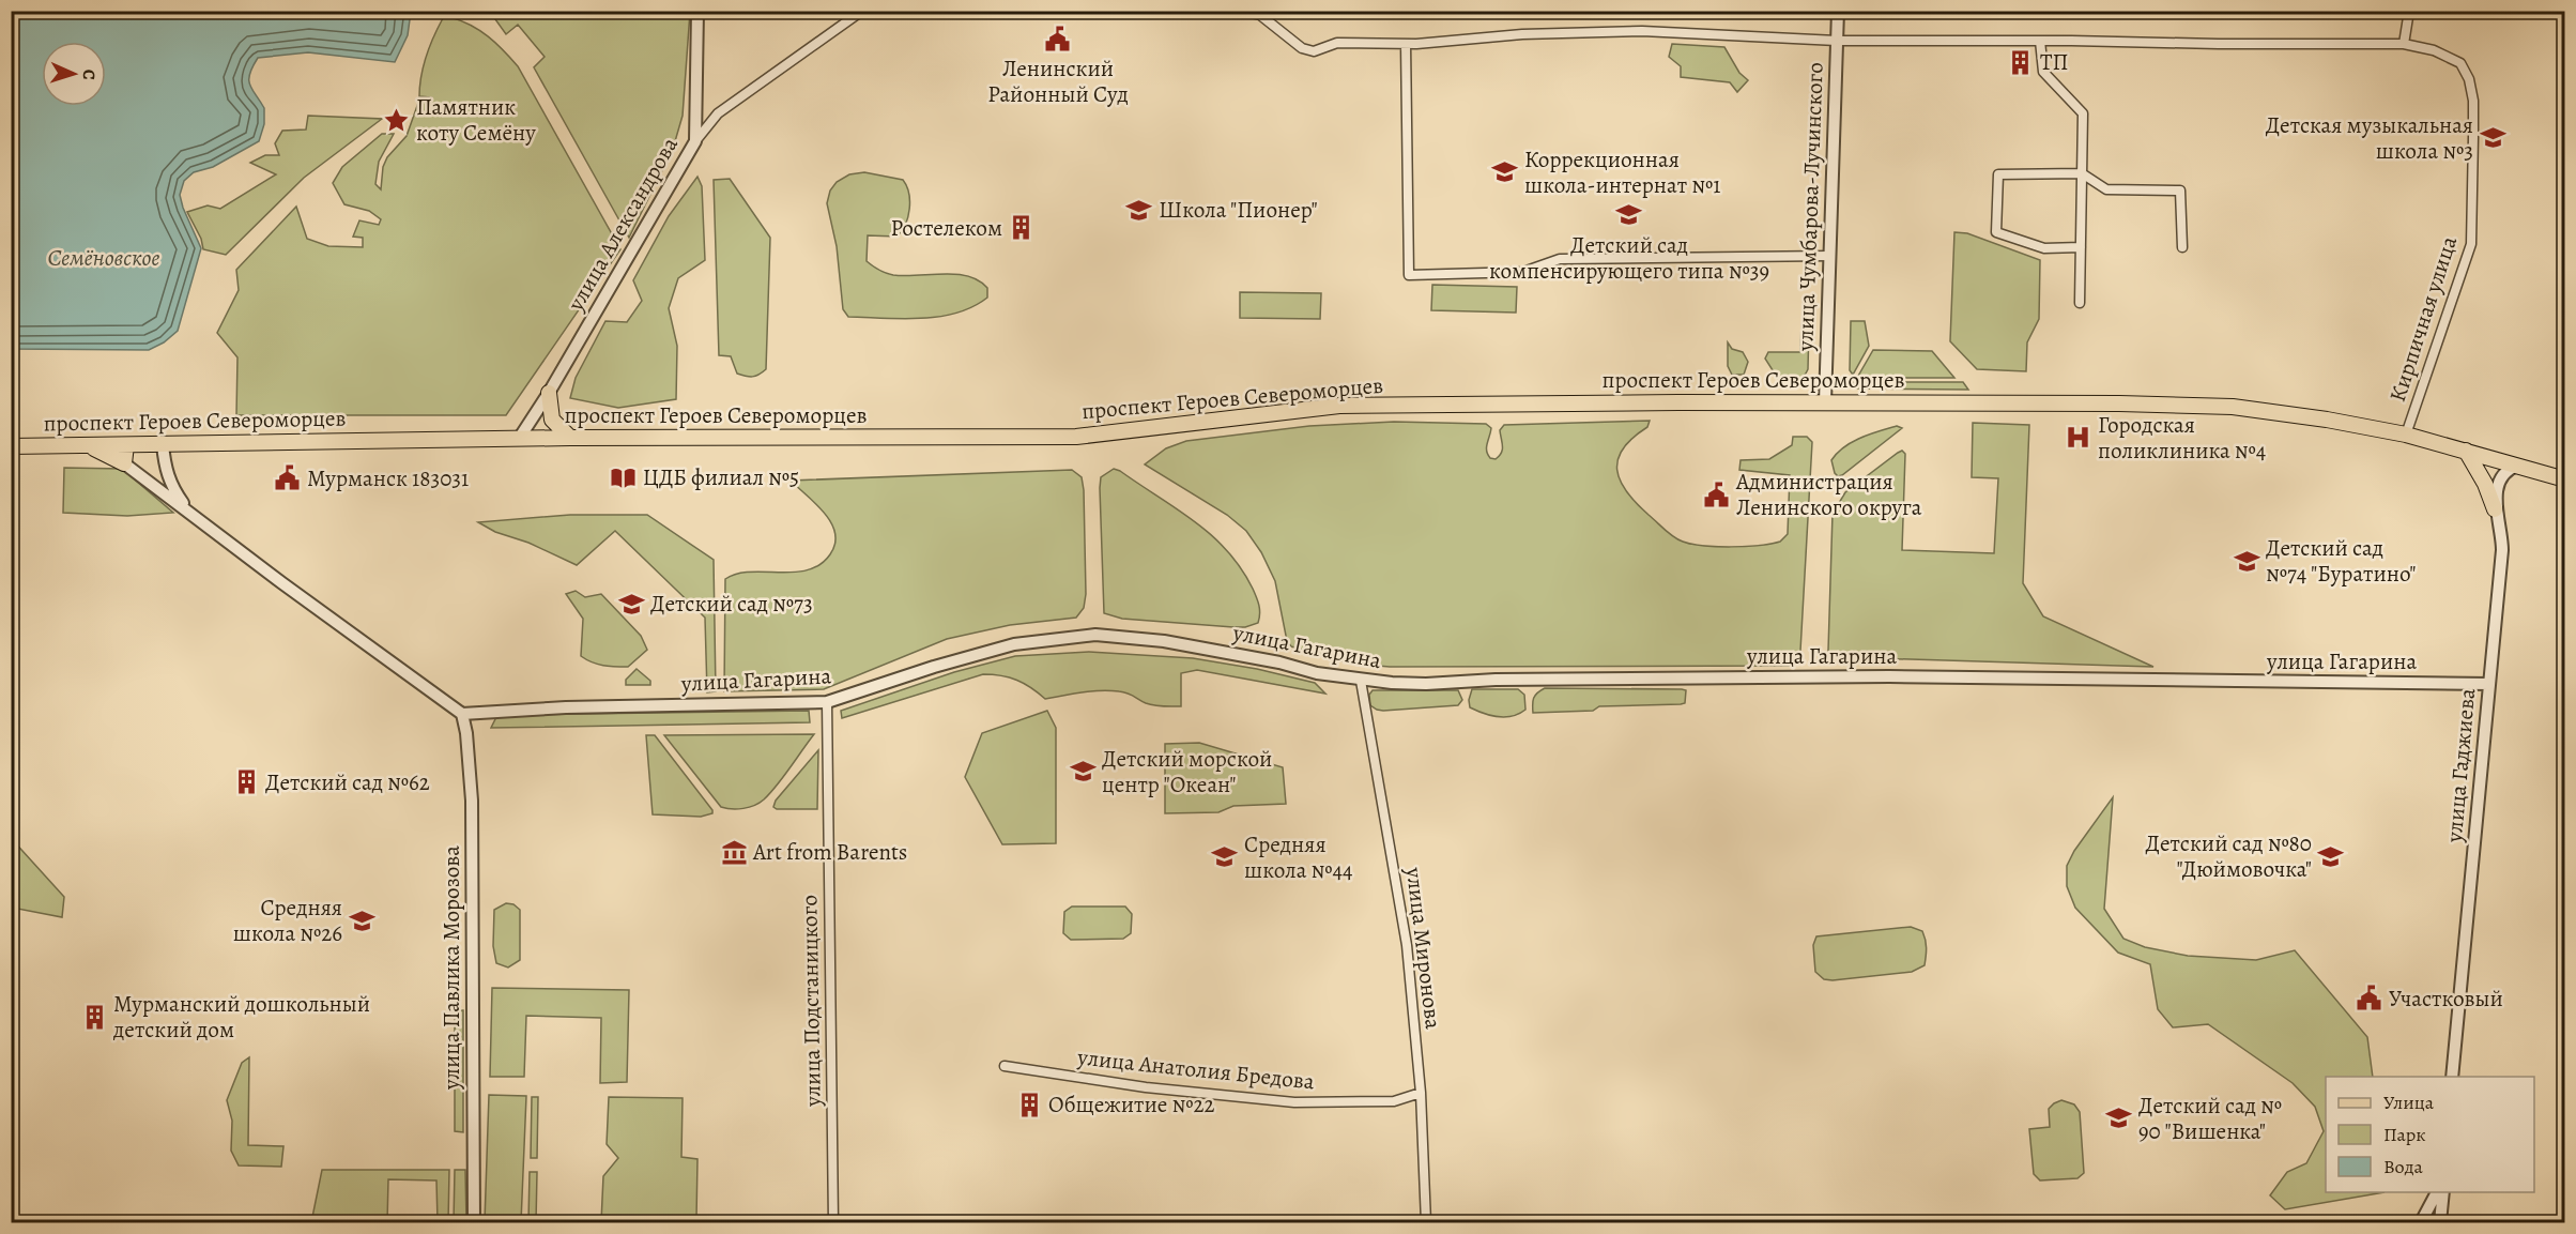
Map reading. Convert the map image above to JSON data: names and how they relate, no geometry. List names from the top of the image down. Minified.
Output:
{"streets":{"main road":["проспект Героев Североморцев"],"street":["улица Чумбарова-Лучинского","улица Александрова","Кирпичная улица","улица Гагарина","улица Гаджиева","улица Миронова","улица Павлика Морозова","улица Подстаницкого","улица Анатолия Бредова"]},"crossings":[["улица Чумбарова-Лучинского","проспект Героев Североморцев"],["улица Александрова","проспект Героев Североморцев"],["Кирпичная улица","проспект Героев Североморцев"],["проспект Героев Североморцев","улица Гаджиева"],["улица Гагарина","улица Гаджиева"],["улица Гагарина","улица Миронова"],["улица Гагарина","улица Павлика Морозова"],["улица Гагарина","улица Подстаницкого"],["улица Миронова","улица Анатолия Бредова"]],"water":["Семёновское"],"places":{"public building":["Ленинский Районный Суд","Мурманск 183031","Администрация Ленинского округа","Участковый"],"building":["ТП","Ростелеком","Детский сад №62","Мурманский дошкольный детский дом","Общежитие №22"],"place":["Памятник коту Семёну"],"school or university":["Детская музыкальная школа №3","Коррекционная школа-интернат №1","Школа \"Пионер\"","Детский сад компенсирующего типа №39","Детский сад №74 \"Буратино\"","Детский сад №73","Детский морской центр \"Океан\"","Детский сад №80 \"Дюймовочка\"","Средняя школа №44","Средняя школа №26","Детский сад № 90 \"Вишенка\""],"hospital":["Городская поликлиника №4"],"library":["ЦДБ филиал №5"],"museum":["Art from Barents"]},"legend":["Улица","Парк","Вода"],"north":"right"}
